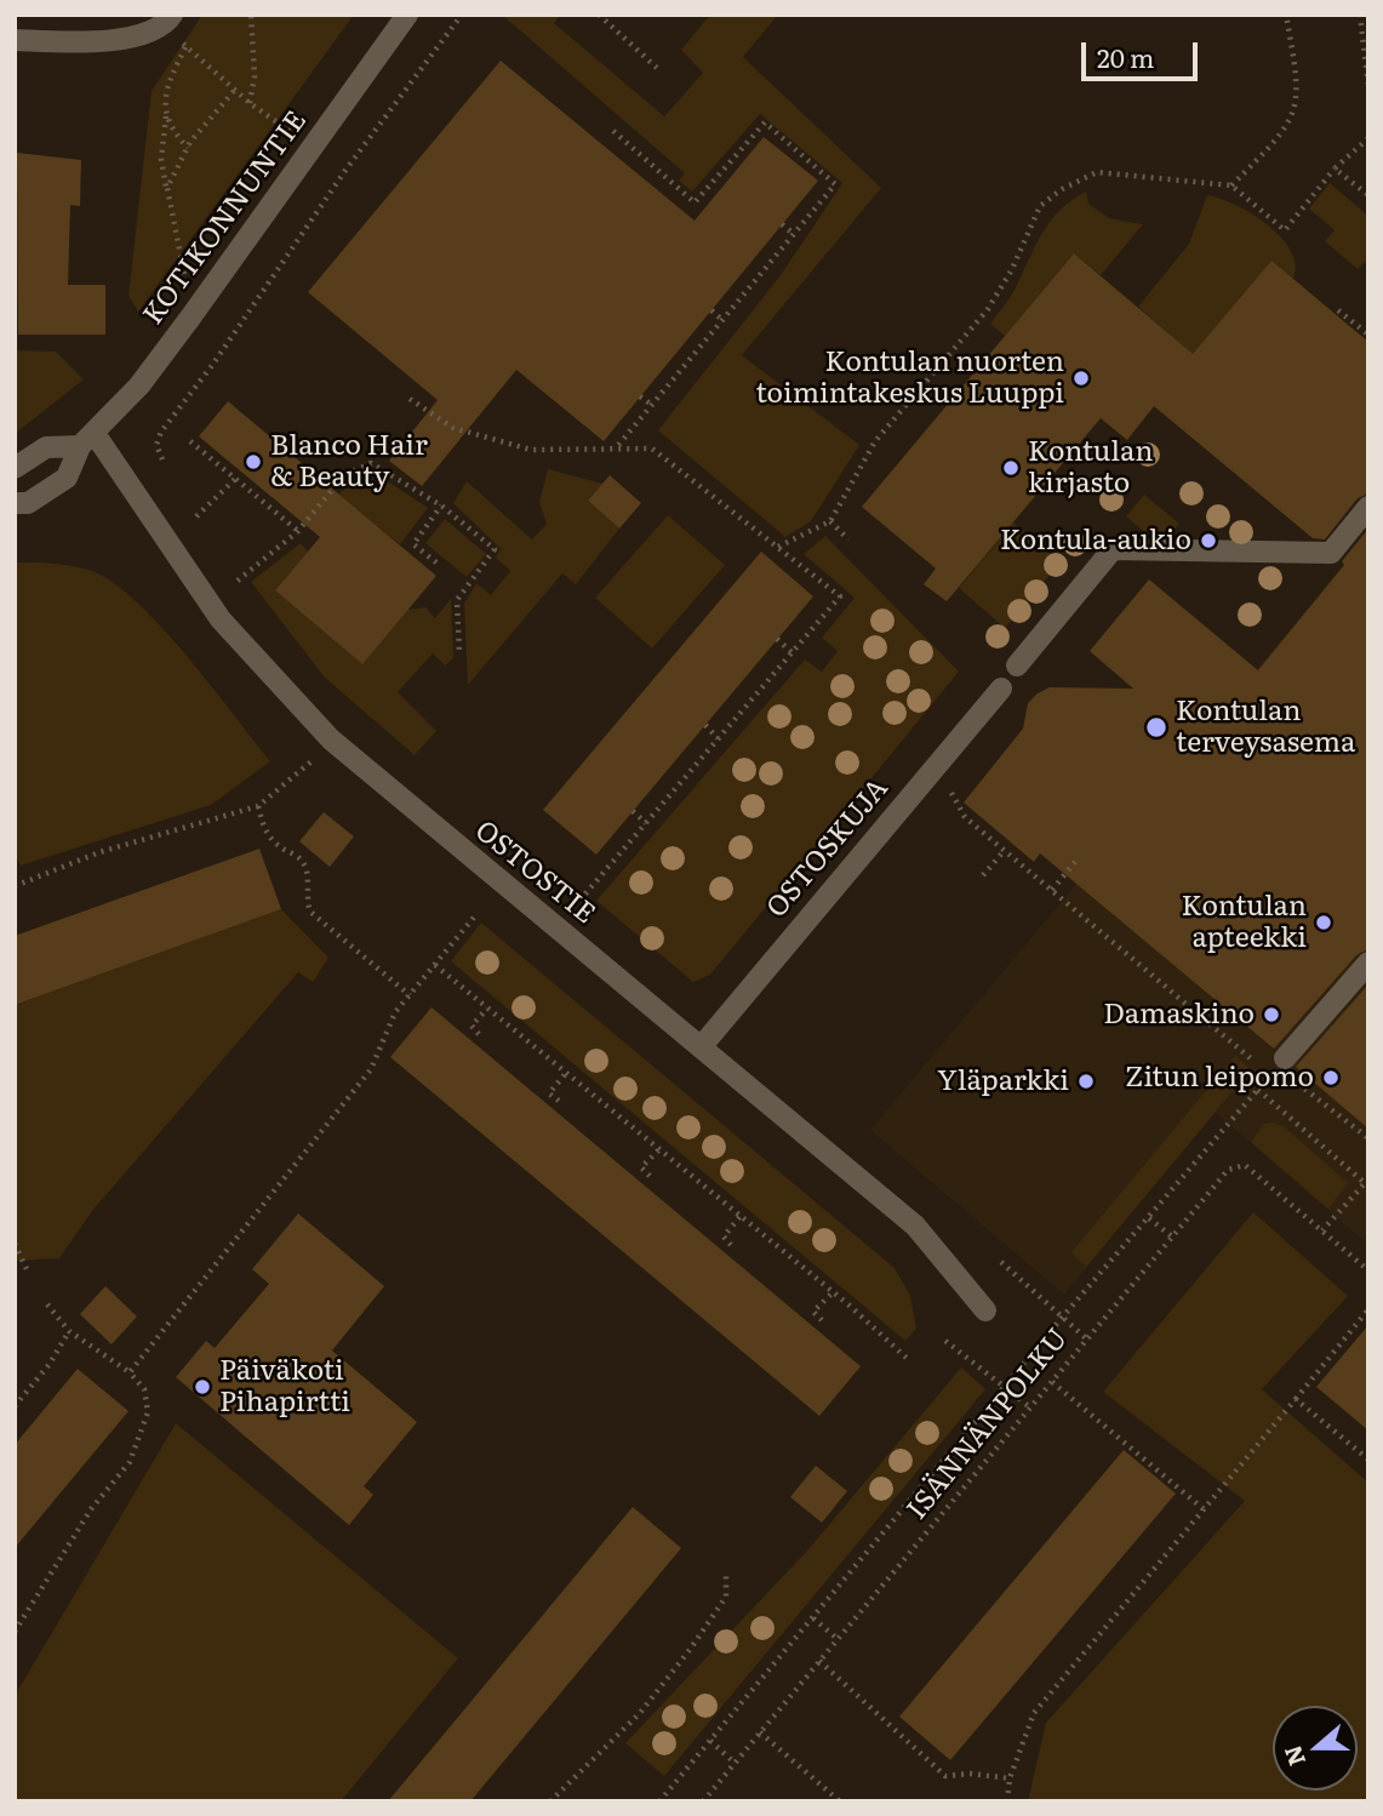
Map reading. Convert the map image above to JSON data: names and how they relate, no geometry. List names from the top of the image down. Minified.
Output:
{"streets":{"street":["KOTIKONNUNTIE","OSTOSKUJA","OSTOSTIE"],"path":["ISÄNNÄNPOLKU"]},"crossings":[["KOTIKONNUNTIE","OSTOSTIE"],["OSTOSKUJA","OSTOSTIE"]],"places":["Kontulan nuorten toimintakeskus Luuppi","Blanco Hair & Beauty","Kontulan kirjasto","Kontula-aukio","Kontulan terveysasema","Kontulan apteekki","Damaskino","Zitun leipomo","Yläparkki","Päiväkoti Pihapirtti"],"scale_bar":"20 m","north":"left"}
